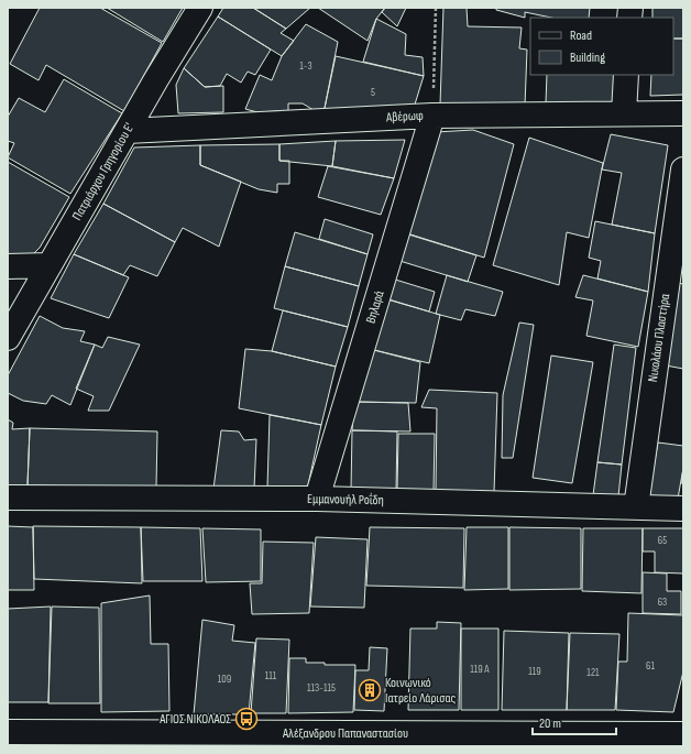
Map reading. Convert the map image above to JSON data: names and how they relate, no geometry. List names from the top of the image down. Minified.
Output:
{"streets":{"street":["Αβέρωφ","Πατριάρχου Γρηγορίου Ε'","Βηλαρά","Νικολάου Πλαστήρα","Εμμανουήλ Ροΐδη","Αλέξανδρου Παπαναστασίου"]},"crossings":[["Αβέρωφ","Πατριάρχου Γρηγορίου Ε'"],["Αβέρωφ","Βηλαρά"],["Βηλαρά","Εμμανουήλ Ροΐδη"],["Νικολάου Πλαστήρα","Εμμανουήλ Ροΐδη"]],"places":{"building":["Κοινωνικό Ιατρείο Λάρισας"],"bus stop":["ΑΓΙΟΣ ΝΙΚΟΛΑΟΣ"]},"house_numbers":["1-3","5","65","63","61","119 A","119","121","111","109","113-115"],"legend":["Road","Building"],"scale_bar":"20 m"}
